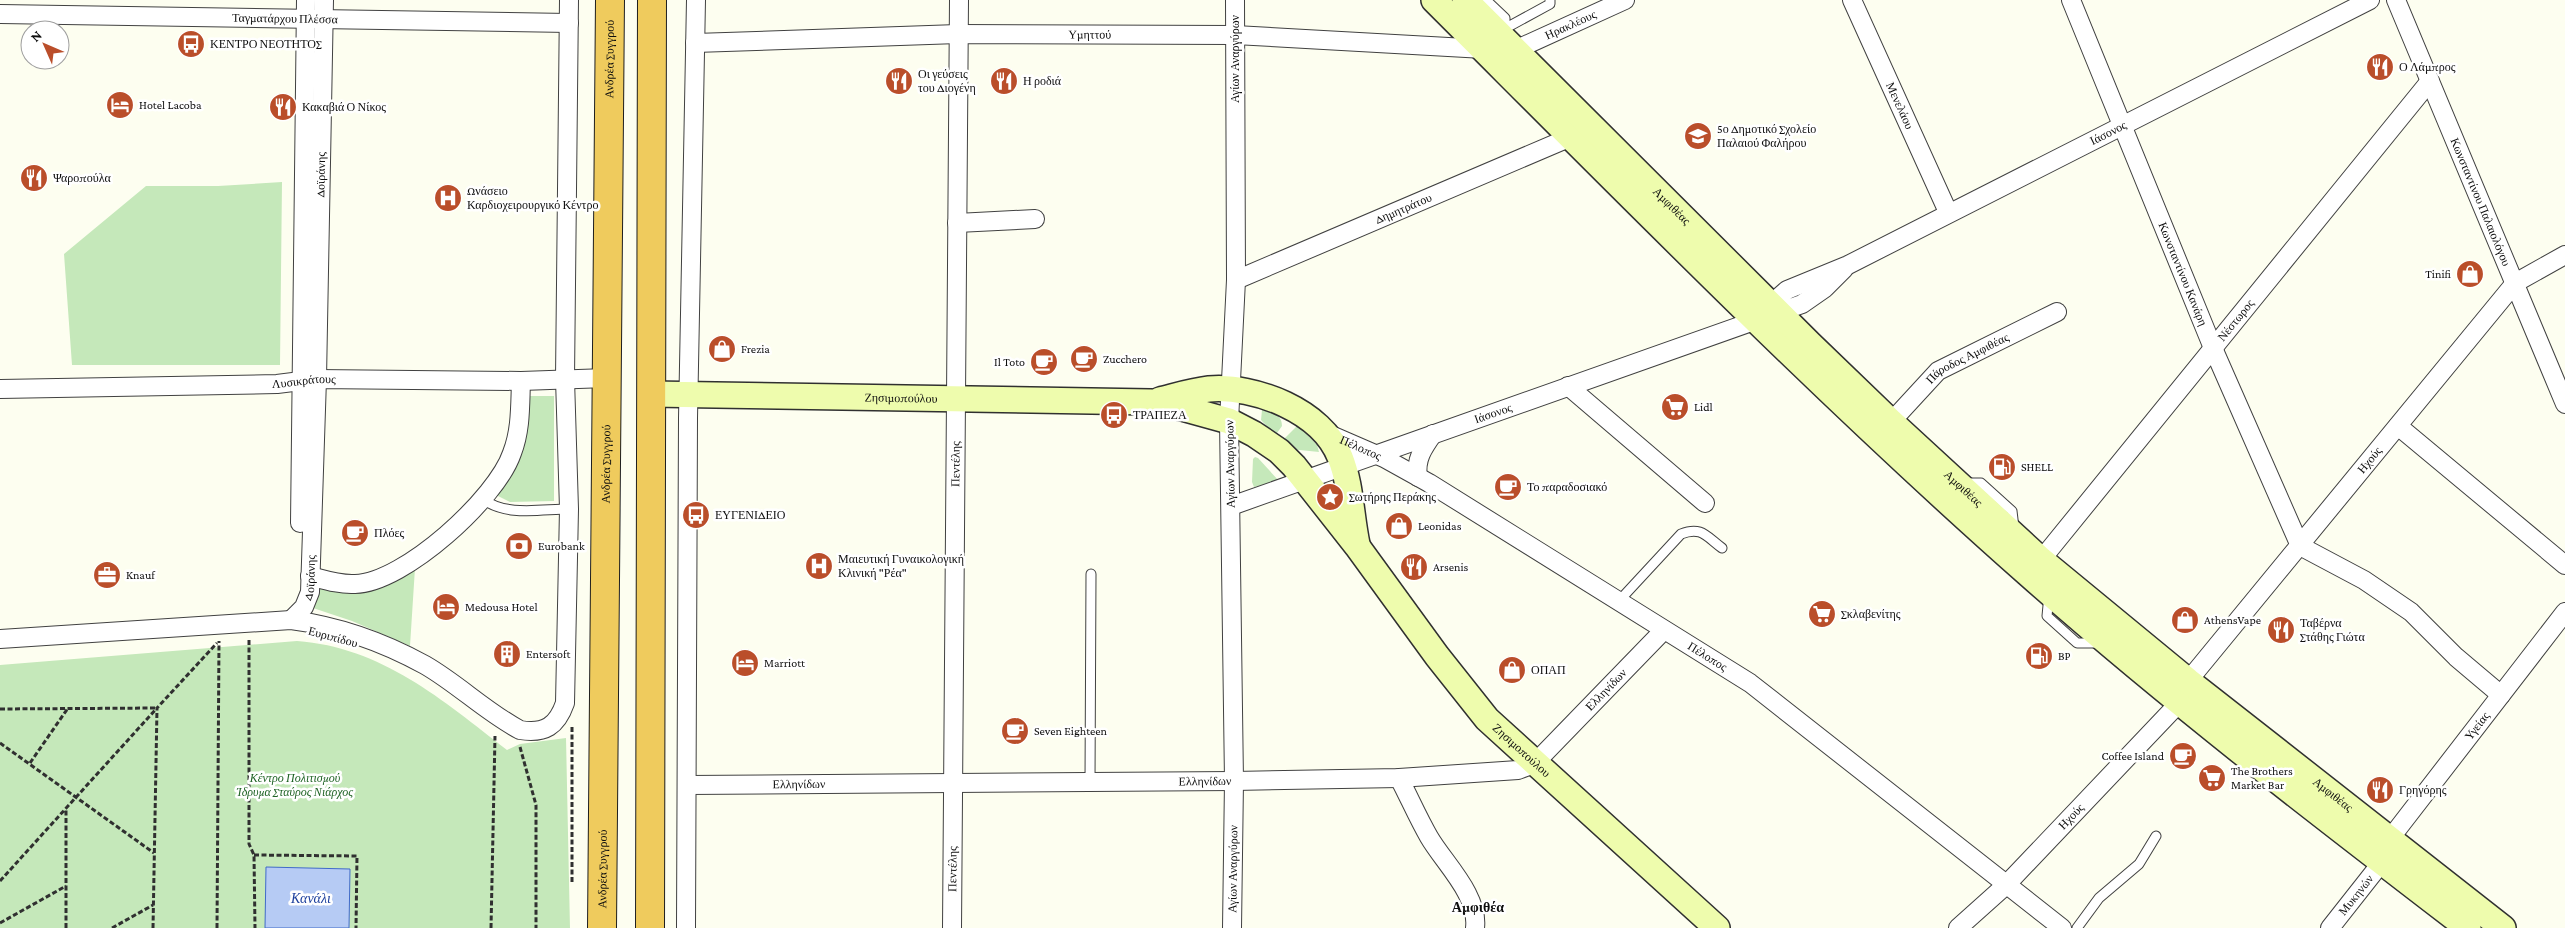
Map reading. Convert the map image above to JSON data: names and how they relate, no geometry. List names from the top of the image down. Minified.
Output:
{"streets":{"highway":["Ανδρέα Συγγρού"],"main road":["Αμφιθέας","Ζησιμοπούλου"],"street":["Ταγματάρχου Πλέσσα","Ηρακλέους","Υμηττού","Αγίων Αναργύρων","Μενελάου","Ιάσονος","Δοϊράνης","Κωνσταντίνου Παλαιολόγου","Δημητράτου","Κωνσταντίνου Κανάρη","Νέστωρος","Πάροδος Αμφιθέας","Λυσικράτους","Πέλοπος","Ηχούς","Πεντέλης","Ευριπίδου","Ελληνίδων","Υγείας","Μυκηνών"]},"crossings":[["Ταγματάρχου Πλέσσα","Δοϊράνης"],["Ηρακλέους","Υμηττού"],["Ηρακλέους","Αμφιθέας"],["Υμηττού","Αγίων Αναργύρων"],["Υμηττού","Αμφιθέας"],["Υμηττού","Πεντέλης"],["Ανδρέα Συγγρού","Λυσικράτους"],["Αγίων Αναργύρων","Ιάσονος"],["Αγίων Αναργύρων","Δημητράτου"],["Αγίων Αναργύρων","Ζησιμοπούλου"],["Αγίων Αναργύρων","Ελληνίδων"],["Μενελάου","Ιάσονος"],["Ιάσονος","Αμφιθέας"],["Ιάσονος","Κωνσταντίνου Κανάρη"],["Ιάσονος","Ζησιμοπούλου"],["Ιάσονος","Πέλοπος"],["Δοϊράνης","Λυσικράτους"],["Δοϊράνης","Ευριπίδου"],["Κωνσταντίνου Παλαιολόγου","Νέστωρος"],["Κωνσταντίνου Παλαιολόγου","Ηχούς"],["Αμφιθέας","Δημητράτου"],["Αμφιθέας","Νέστωρος"],["Αμφιθέας","Πάροδος Αμφιθέας"],["Αμφιθέας","Ηχούς"],["Αμφιθέας","Υγείας"],["Αμφιθέας","Μυκηνών"],["Κωνσταντίνου Κανάρη","Νέστωρος"],["Κωνσταντίνου Κανάρη","Ηχούς"],["Ζησιμοπούλου","Πέλοπος"],["Ζησιμοπούλου","Πεντέλης"],["Ζησιμοπούλου","Ελληνίδων"],["Πέλοπος","Ηχούς"],["Πέλοπος","Ελληνίδων"],["Πεντέλης","Ελληνίδων"],["Υγείας","Μυκηνών"]],"districts":["Αμφιθέα"],"water":["Κανάλι"],"parks":["Κέντρο Πολιτισμού Ίδρυμα Σταύρος Νιάρχος"],"places":{"bus stop":["ΚΕΝΤΡΟ ΝΕΟΤΗΤΟΣ","ΤΡΑΠΕΖΑ","ΕΥΓΕΝΙΔΕΙΟ"],"restaurant":["Ο Λάμπρος","Οι γεύσεις του Διογένη","Η ροδιά","Κακαβιά Ο Νίκος","Ψαροπούλα","Arsenis","Ταβέρνα Στάθης Γιώτα","Γρηγόρης"],"hotel":["Hotel Lacoba","Medousa Hotel","Marriott"],"school or university":["5ο Δημοτικό Σχολείο Παλαιού Φαλήρου"],"hospital":["Ωνάσειο Καρδιοχειρουργικό Κέντρο","Μαιευτική Γυναικολογική Κλινική \"Ρέα\""],"shop":["Tinifi","Frezia","Leonidas","AthensVape","ΟΠΑΠ"],"cafe":["Zucchero","Il Toto","Το παραδοσιακό","Πλόες","Seven Eighteen","Coffee Island"],"supermarket":["Lidl","Σκλαβενίτης","The Brothers Market Bar"],"fuel station":["SHELL","BP"],"place":["Σωτήρης Περάκης"],"bank":["Eurobank"],"office":["Knauf"],"building":["Entersoft"]},"north":"top left"}
